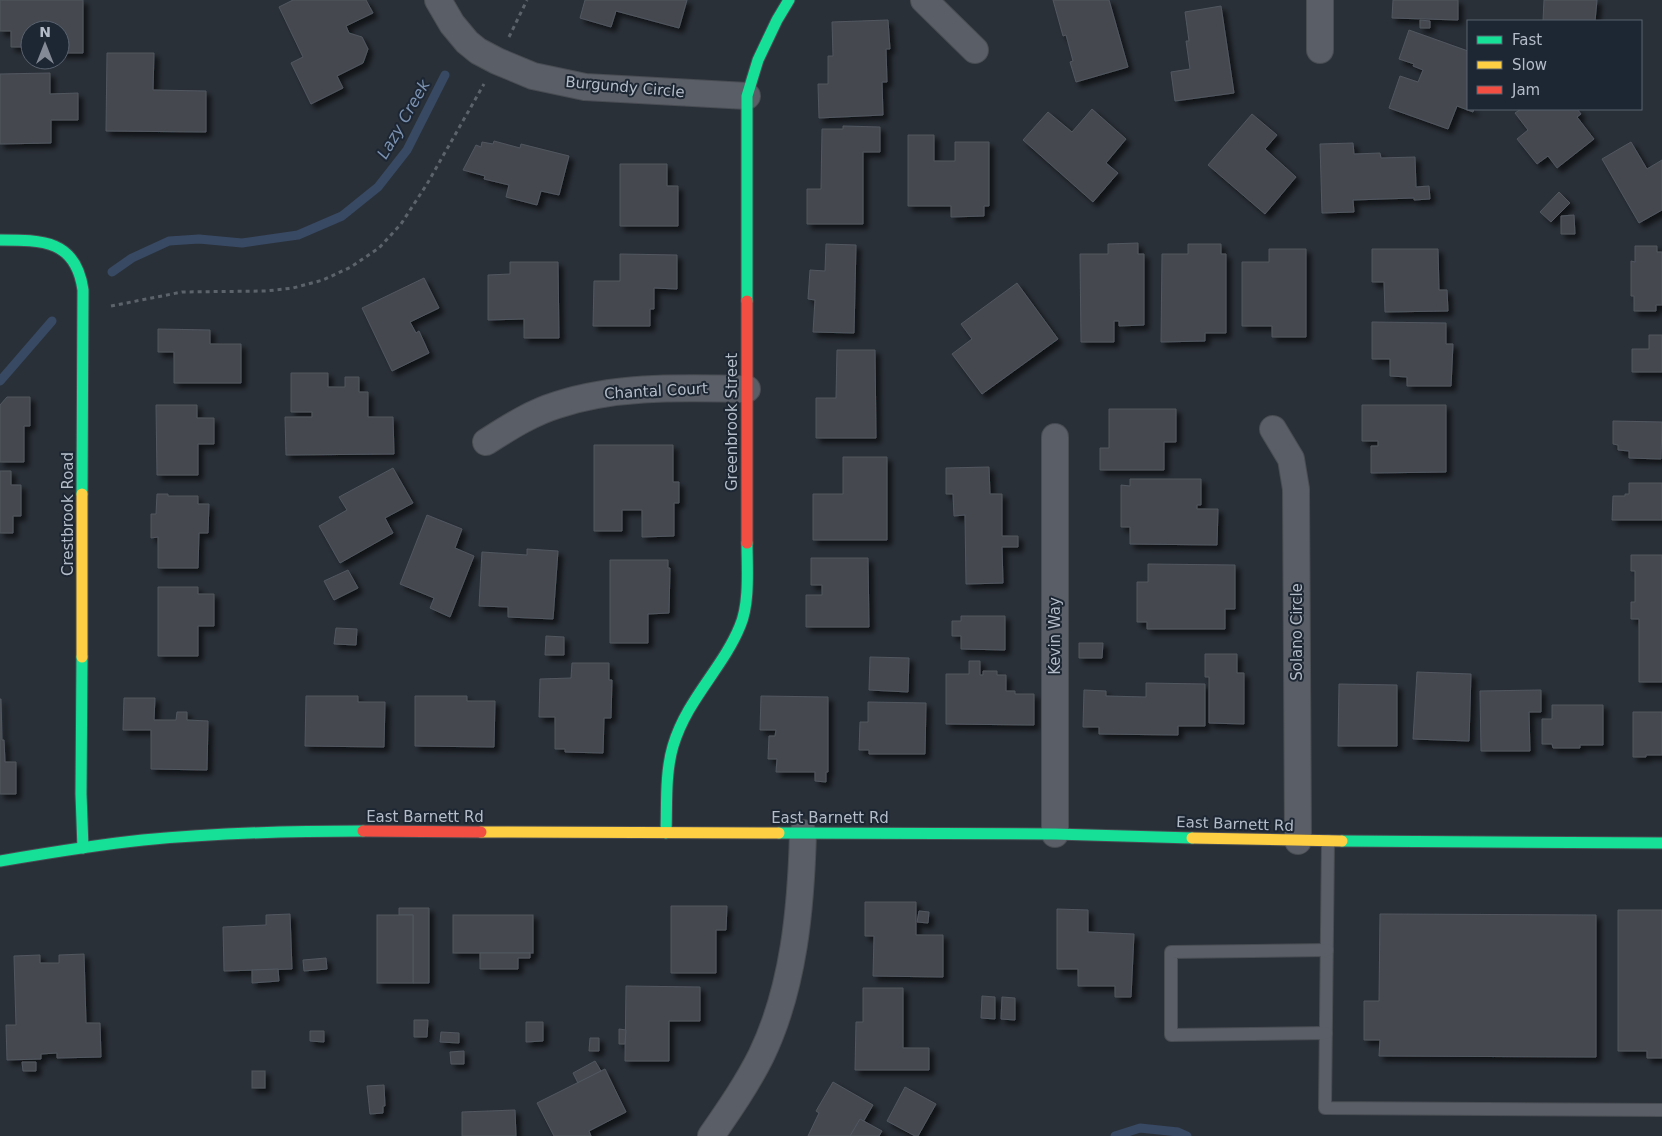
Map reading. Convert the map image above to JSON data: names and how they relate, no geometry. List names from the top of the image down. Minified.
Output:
{"streets":{"main road":["Greenbrook Street","Crestbrook Road","East Barnett Rd"],"street":["Burgundy Circle","Chantal Court","Solano Circle","Kevin Way"]},"crossings":[["Burgundy Circle","Greenbrook Street"],["Chantal Court","Greenbrook Street"],["Greenbrook Street","East Barnett Rd"],["Crestbrook Road","East Barnett Rd"],["Solano Circle","East Barnett Rd"],["Kevin Way","East Barnett Rd"]],"water":["Lazy Creek"],"legend":["Fast","Slow","Jam"],"north":"top"}
